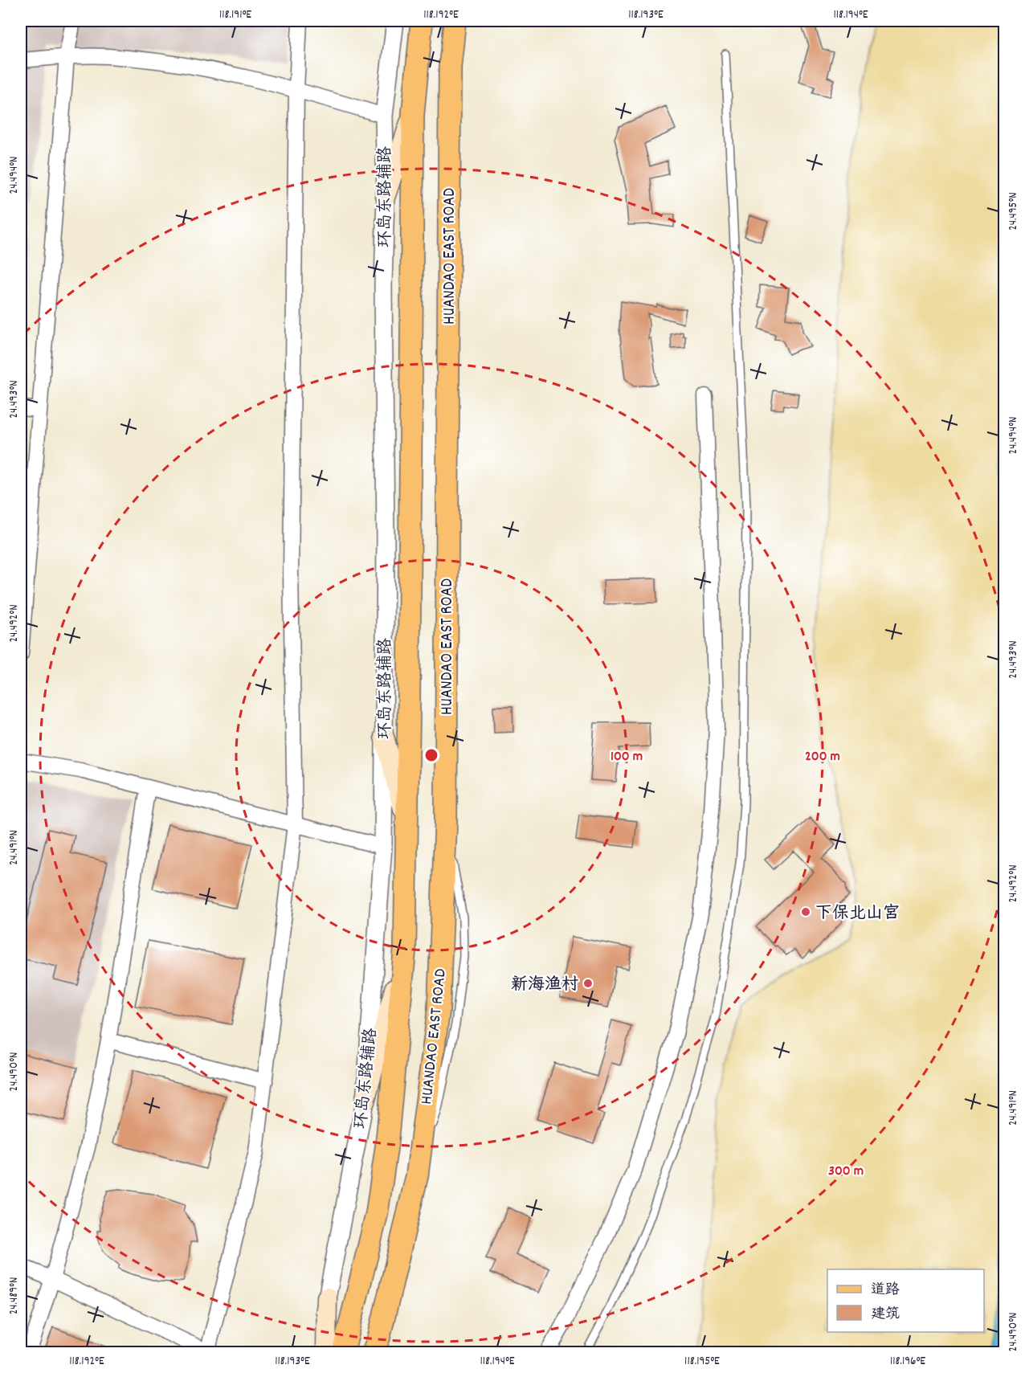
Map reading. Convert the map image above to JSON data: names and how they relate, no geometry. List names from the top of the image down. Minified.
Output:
{"streets":{"main road":["HUANDAO EAST ROAD"],"street":["环岛东路辅路"]},"places":["下保北山宫","新海渔村"],"legend":["道路","建筑"],"coordinates":["118.191°E","118.192°E","118.193°E","118.194°E","24.494°N","24.495°N","24.493°N","24.492°N","24.491°N","24.490°N","24.489°N","118.195°E","118.196°E"],"rings":["100 m","200 m","300 m"]}
